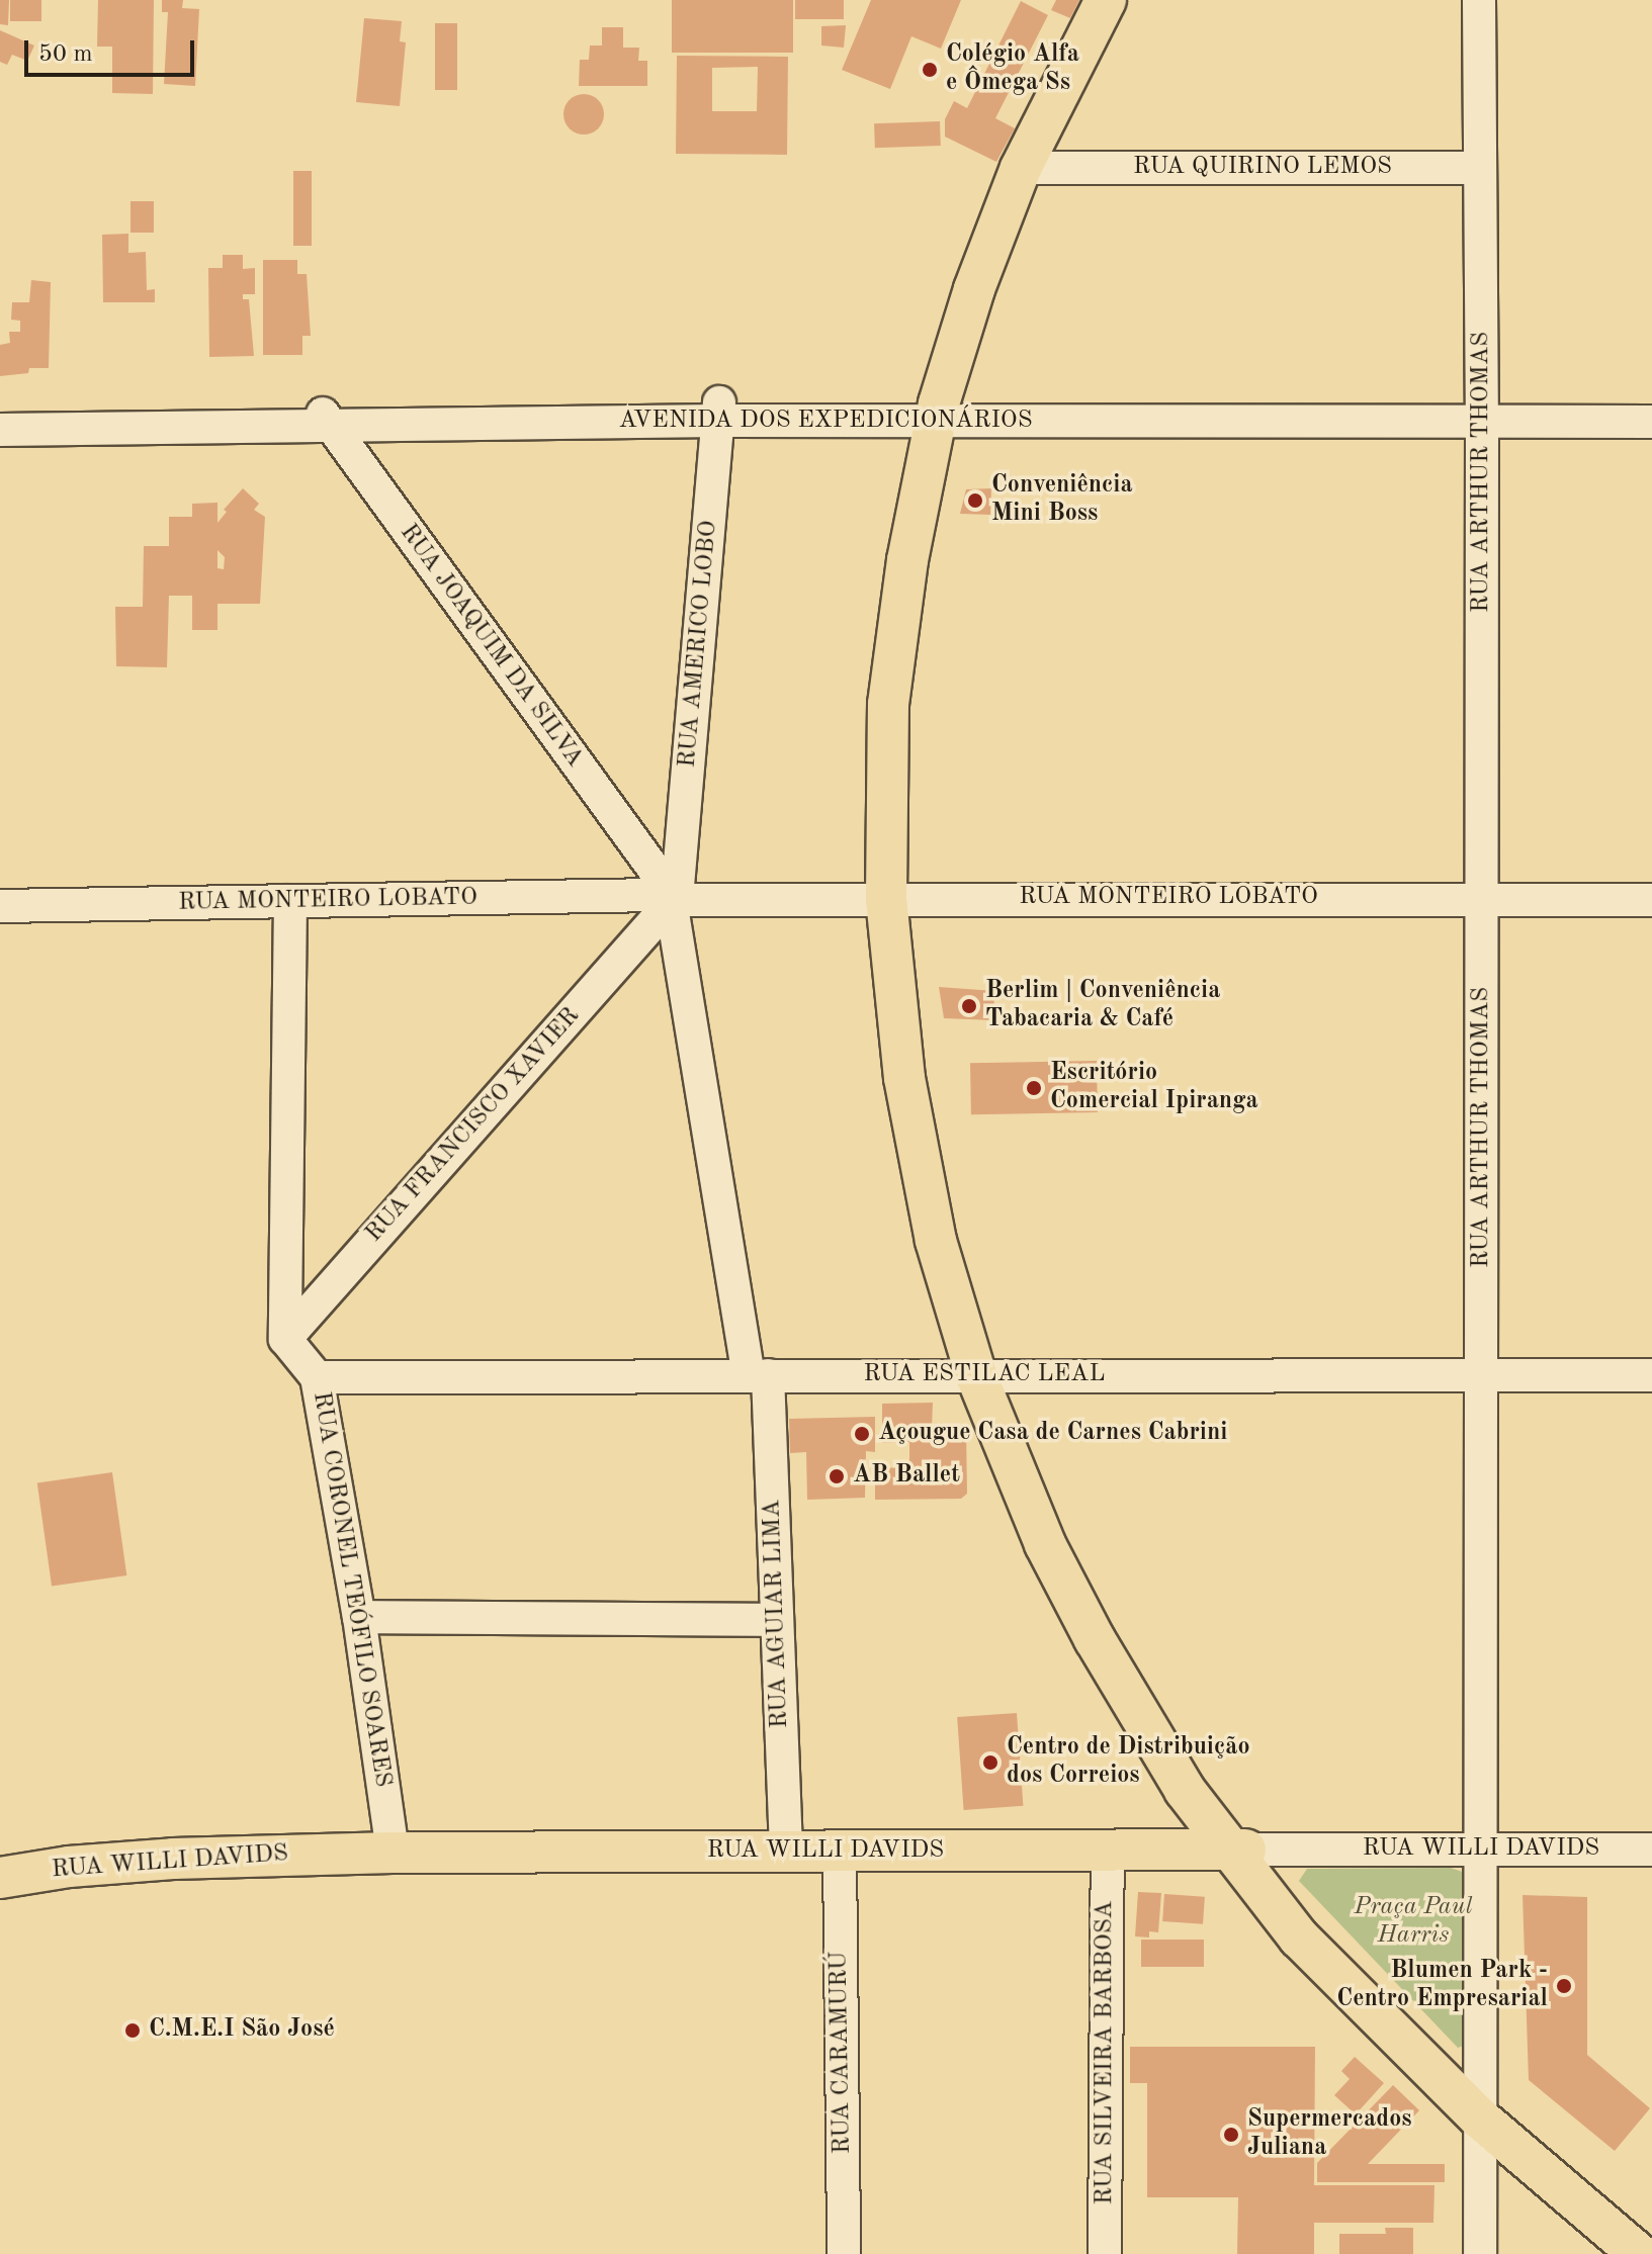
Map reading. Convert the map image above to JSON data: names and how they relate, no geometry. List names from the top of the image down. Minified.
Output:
{"streets":{"main road":["RUA WILLI DAVIDS"],"street":["RUA QUIRINO LEMOS","AVENIDA DOS EXPEDICIONÁRIOS","RUA ARTHUR THOMAS","RUA AMERICO LOBO","RUA JOAQUIM DA SILVA","RUA MONTEIRO LOBATO","RUA FRANCISCO XAVIER","RUA ESTILAC LEAL","RUA CORONEL TEÓFILO SOARES","RUA AGUIAR LIMA","RUA CARAMURÚ","RUA SILVEIRA BARBOSA"]},"crossings":[["RUA QUIRINO LEMOS","RUA ARTHUR THOMAS"],["AVENIDA DOS EXPEDICIONÁRIOS","RUA ARTHUR THOMAS"],["AVENIDA DOS EXPEDICIONÁRIOS","RUA AMERICO LOBO"],["AVENIDA DOS EXPEDICIONÁRIOS","RUA JOAQUIM DA SILVA"],["RUA ARTHUR THOMAS","RUA MONTEIRO LOBATO"],["RUA ARTHUR THOMAS","RUA ESTILAC LEAL"],["RUA ARTHUR THOMAS","RUA WILLI DAVIDS"],["RUA AMERICO LOBO","RUA JOAQUIM DA SILVA"],["RUA AMERICO LOBO","RUA MONTEIRO LOBATO"],["RUA AMERICO LOBO","RUA FRANCISCO XAVIER"],["RUA AMERICO LOBO","RUA AGUIAR LIMA"],["RUA JOAQUIM DA SILVA","RUA MONTEIRO LOBATO"],["RUA JOAQUIM DA SILVA","RUA FRANCISCO XAVIER"],["RUA JOAQUIM DA SILVA","RUA AGUIAR LIMA"],["RUA MONTEIRO LOBATO","RUA FRANCISCO XAVIER"],["RUA MONTEIRO LOBATO","RUA AGUIAR LIMA"],["RUA FRANCISCO XAVIER","RUA CORONEL TEÓFILO SOARES"],["RUA FRANCISCO XAVIER","RUA AGUIAR LIMA"],["RUA ESTILAC LEAL","RUA CORONEL TEÓFILO SOARES"],["RUA ESTILAC LEAL","RUA AGUIAR LIMA"],["RUA CORONEL TEÓFILO SOARES","RUA WILLI DAVIDS"],["RUA AGUIAR LIMA","RUA WILLI DAVIDS"],["RUA WILLI DAVIDS","RUA CARAMURÚ"],["RUA WILLI DAVIDS","RUA SILVEIRA BARBOSA"]],"parks":["Praça Paul Harris"],"places":["Colégio Alfa e Ômega Ss","Conveniência Mini Boss","Berlim | Conveniência Tabacaria & Café","Escritório Comercial Ipiranga","Açougue Casa de Carnes Cabrini","AB Ballet","Centro de Distribuição dos Correios","Blumen Park - Centro Empresarial","C.M.E.I São José","Supermercados Juliana"],"scale_bar":"50 m"}
